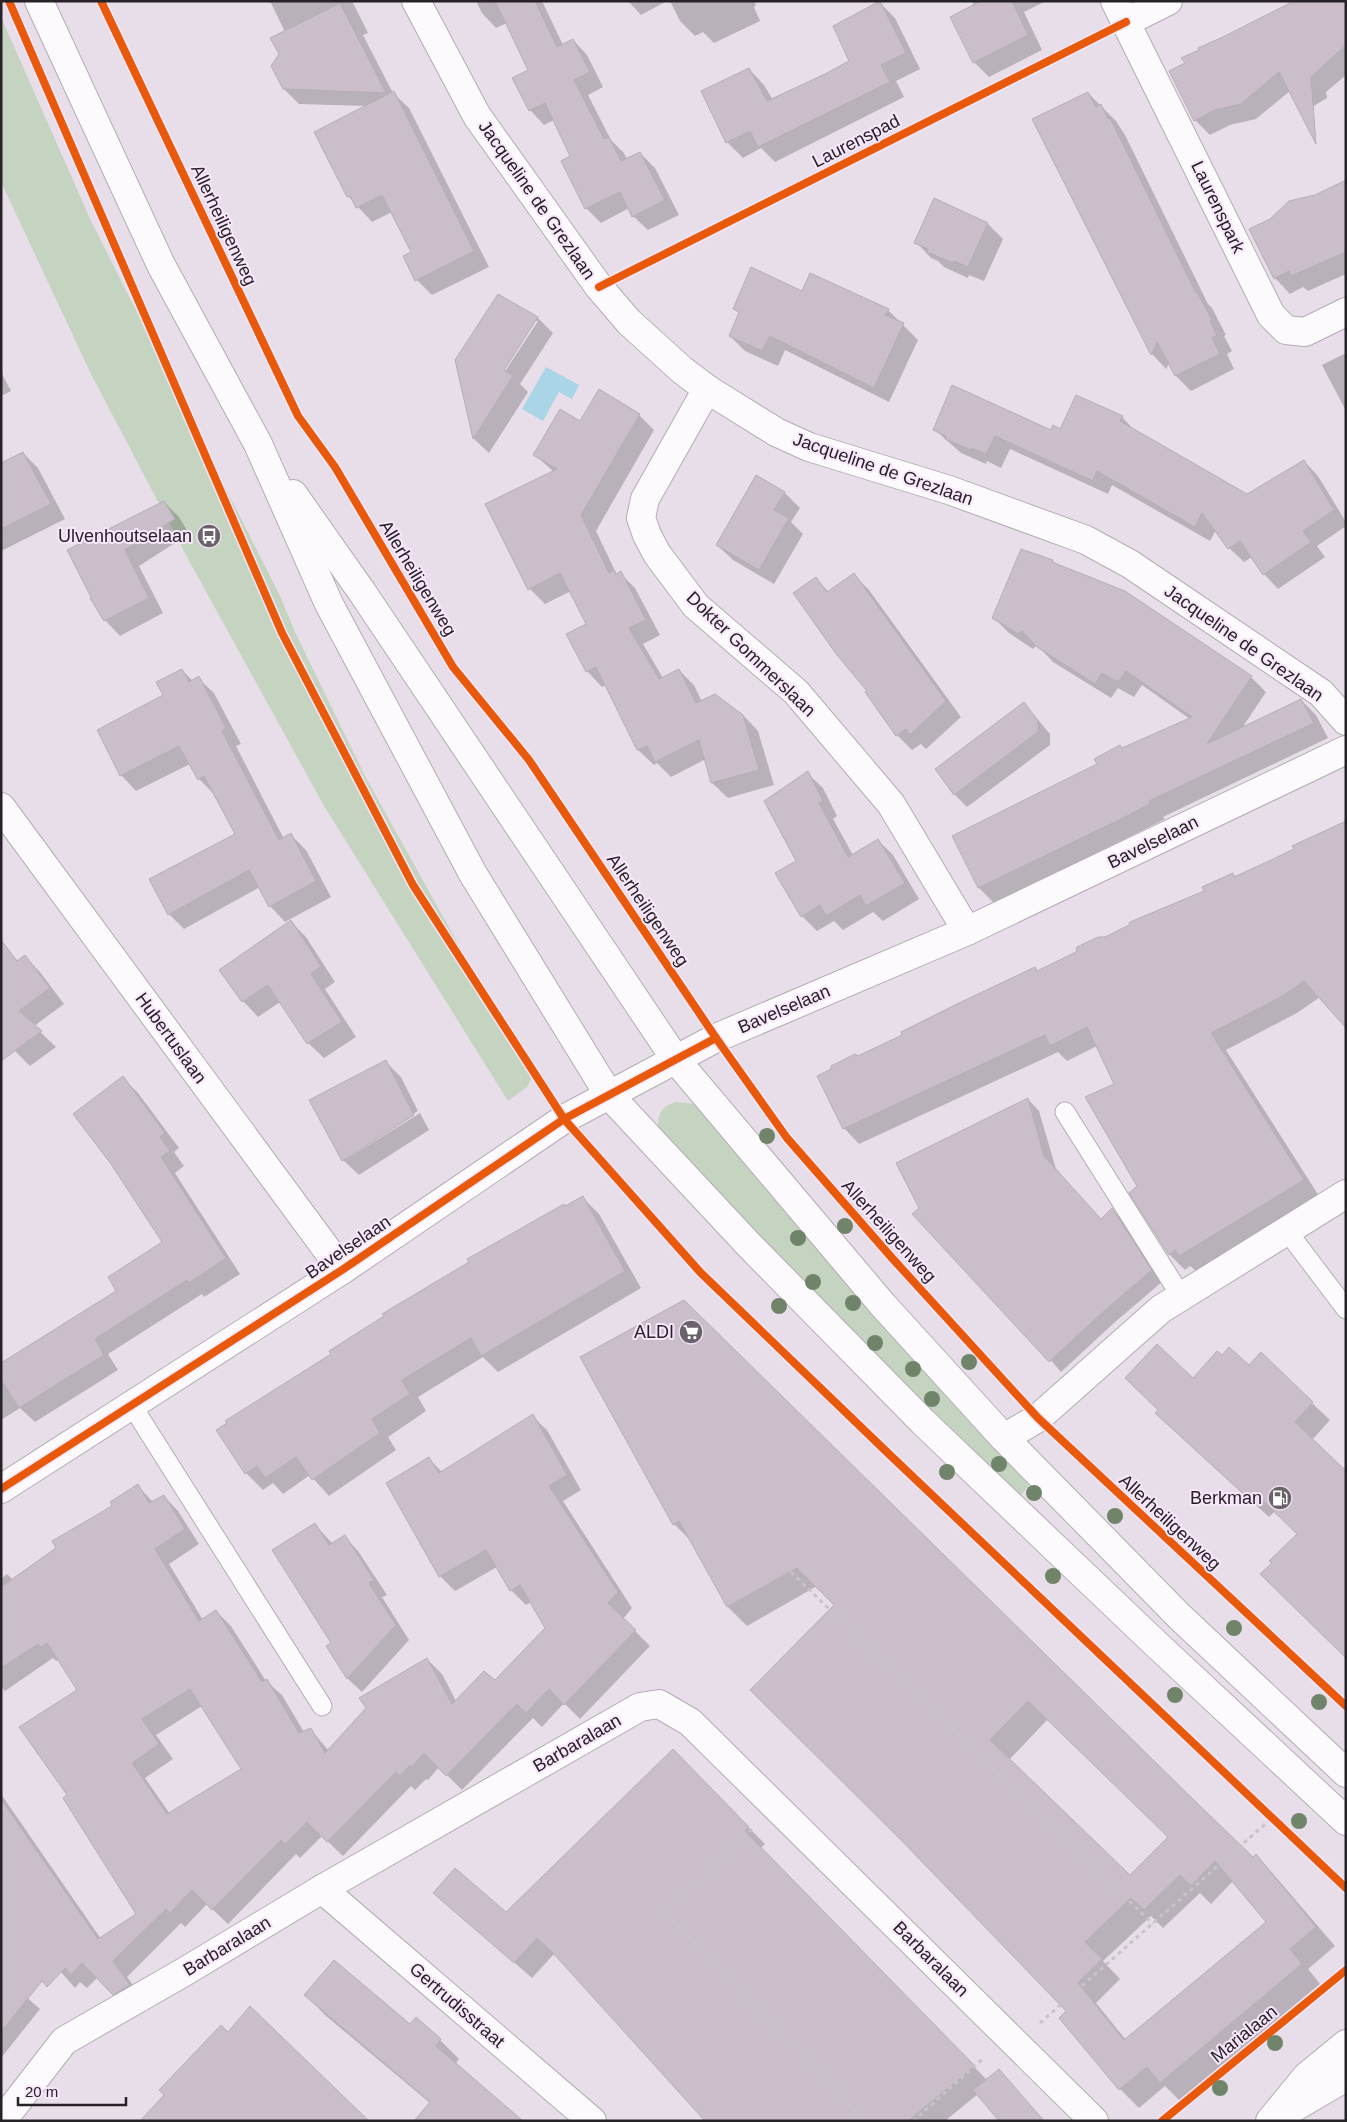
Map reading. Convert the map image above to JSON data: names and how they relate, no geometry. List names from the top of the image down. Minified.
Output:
{"streets":{"street":["Jacqueline de Grezlaan","Laurenspark","Dokter Gommerslaan","Bavelselaan","Hubertuslaan","Barbaralaan","Gertrudisstraat"],"cycle path":["Laurenspad","Allerheiligenweg","Marialaan"]},"crossings":[["Jacqueline de Grezlaan","Dokter Gommerslaan"],["Dokter Gommerslaan","Bavelselaan"],["Bavelselaan","Hubertuslaan"],["Barbaralaan","Gertrudisstraat"]],"places":{"bus stop":["Ulvenhoutselaan"],"supermarket":["ALDI"],"fuel station":["Berkman"]},"scale_bar":"20 m"}
